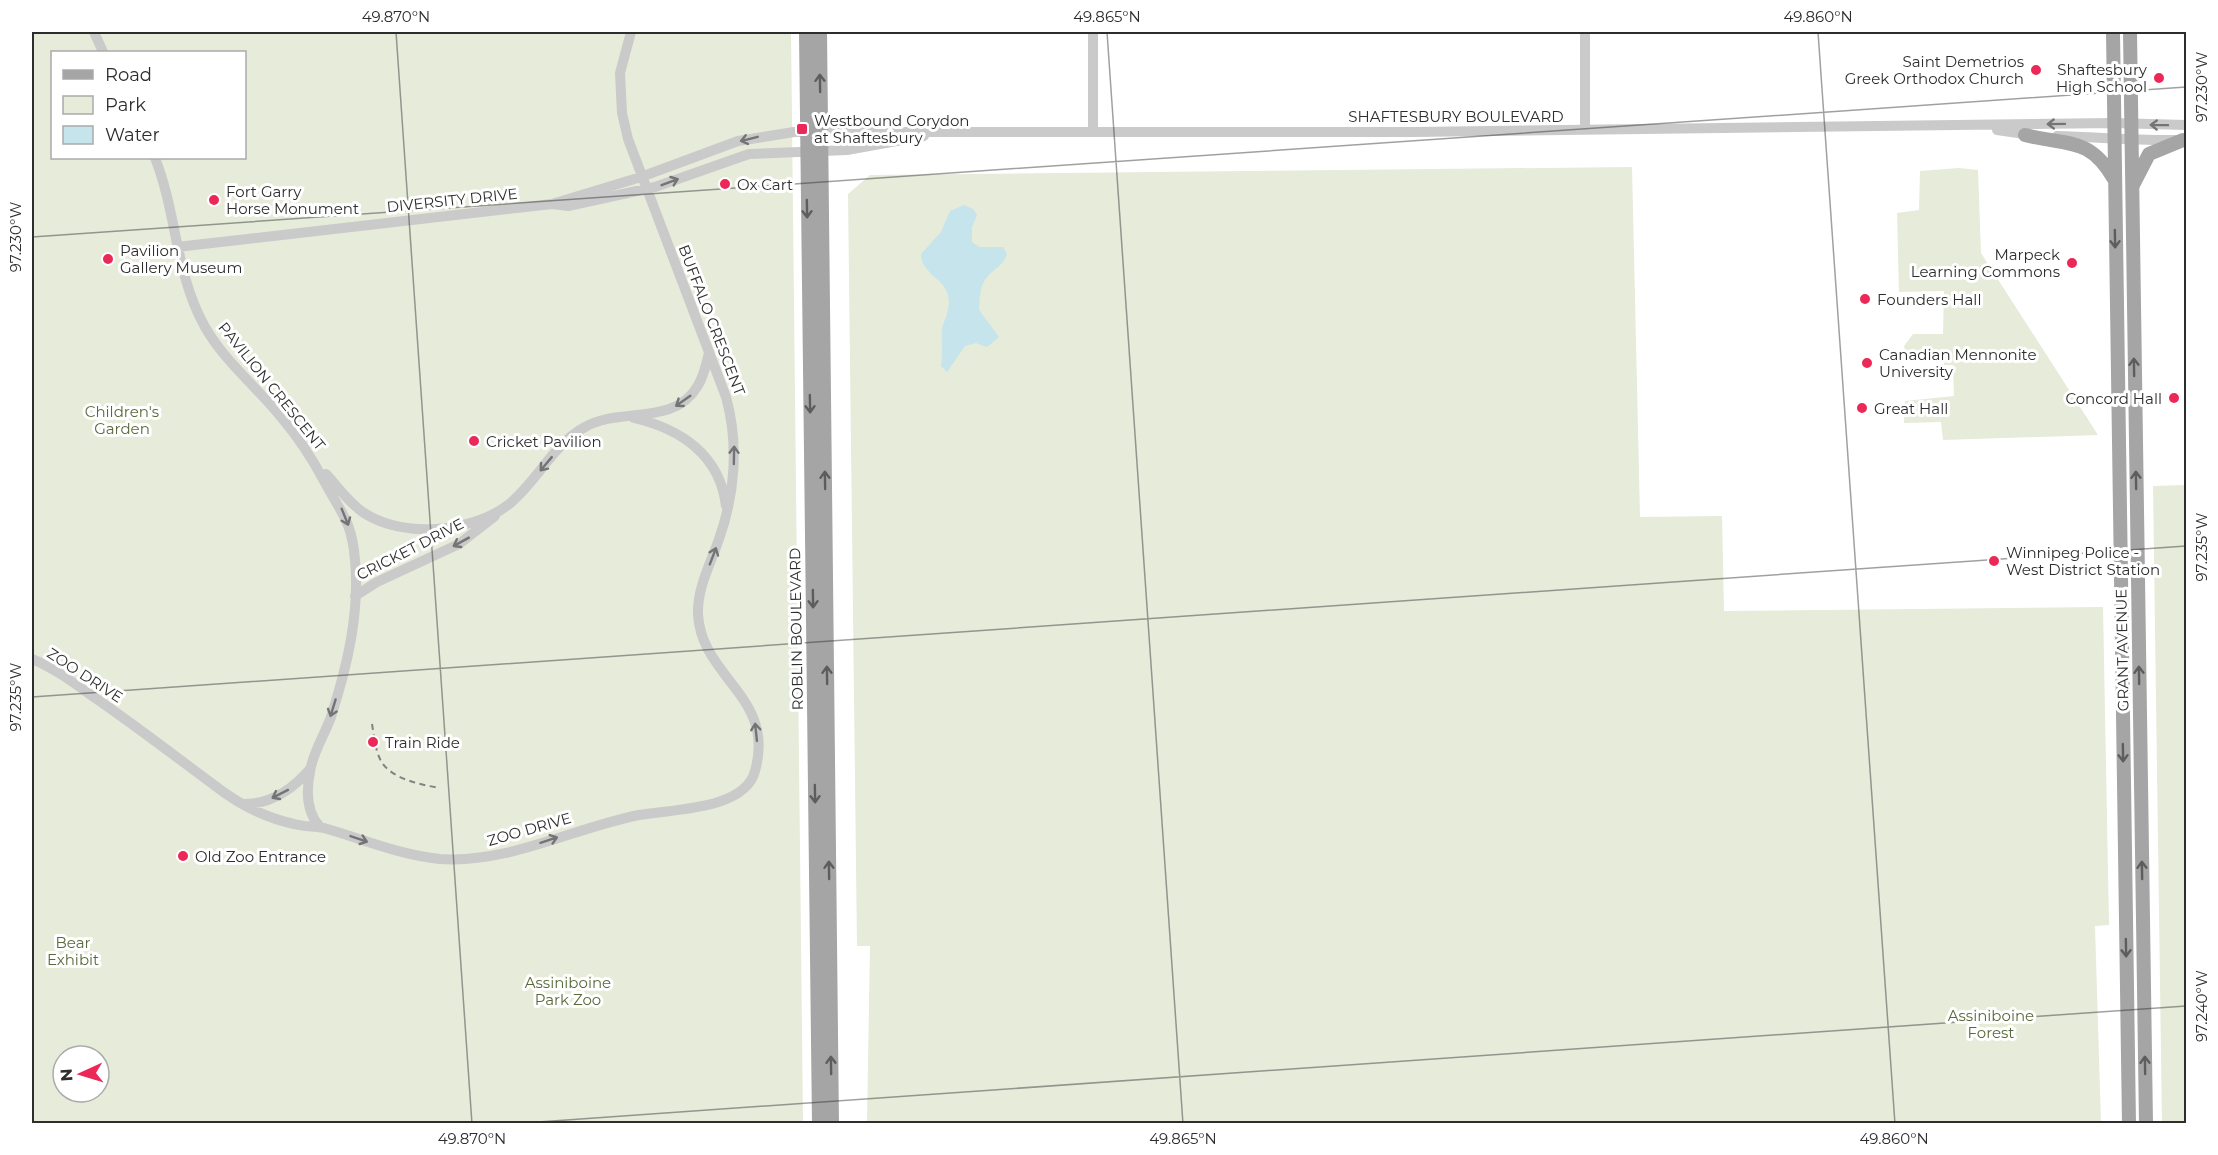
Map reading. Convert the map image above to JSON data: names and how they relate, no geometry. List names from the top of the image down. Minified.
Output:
{"streets":{"main road":["ROBLIN BOULEVARD","GRANT AVENUE"],"street":["SHAFTESBURY BOULEVARD","DIVERSITY DRIVE","BUFFALO CRESCENT","PAVILION CRESCENT","CRICKET DRIVE","ZOO DRIVE"]},"crossings":[["SHAFTESBURY BOULEVARD","DIVERSITY DRIVE"],["SHAFTESBURY BOULEVARD","ROBLIN BOULEVARD"],["SHAFTESBURY BOULEVARD","GRANT AVENUE"],["DIVERSITY DRIVE","BUFFALO CRESCENT"],["DIVERSITY DRIVE","PAVILION CRESCENT"],["DIVERSITY DRIVE","ROBLIN BOULEVARD"],["BUFFALO CRESCENT","CRICKET DRIVE"],["BUFFALO CRESCENT","ZOO DRIVE"],["PAVILION CRESCENT","CRICKET DRIVE"],["PAVILION CRESCENT","ZOO DRIVE"],["CRICKET DRIVE","ZOO DRIVE"]],"one_way":["PAVILION CRESCENT","CRICKET DRIVE"],"parks":["Children's Garden","Bear Exhibit","Assiniboine Park Zoo","Assiniboine Forest"],"places":{"other":["Saint Demetrios Greek Orthodox Church","Shaftesbury High School","Ox Cart","Fort Garry Horse Monument","Pavilion Gallery Museum","Marpeck Learning Commons","Founders Hall","Canadian Mennonite University","Concord Hall","Great Hall","Cricket Pavilion","Winnipeg Police - West District Station","Train Ride","Old Zoo Entrance"],"transit":["Westbound Corydon at Shaftesbury"]},"legend":["Road","Park","Water"],"north":"left","coordinates":["49.870°N","49.865°N","49.860°N","97.230°W","97.235°W","97.240°W"]}
